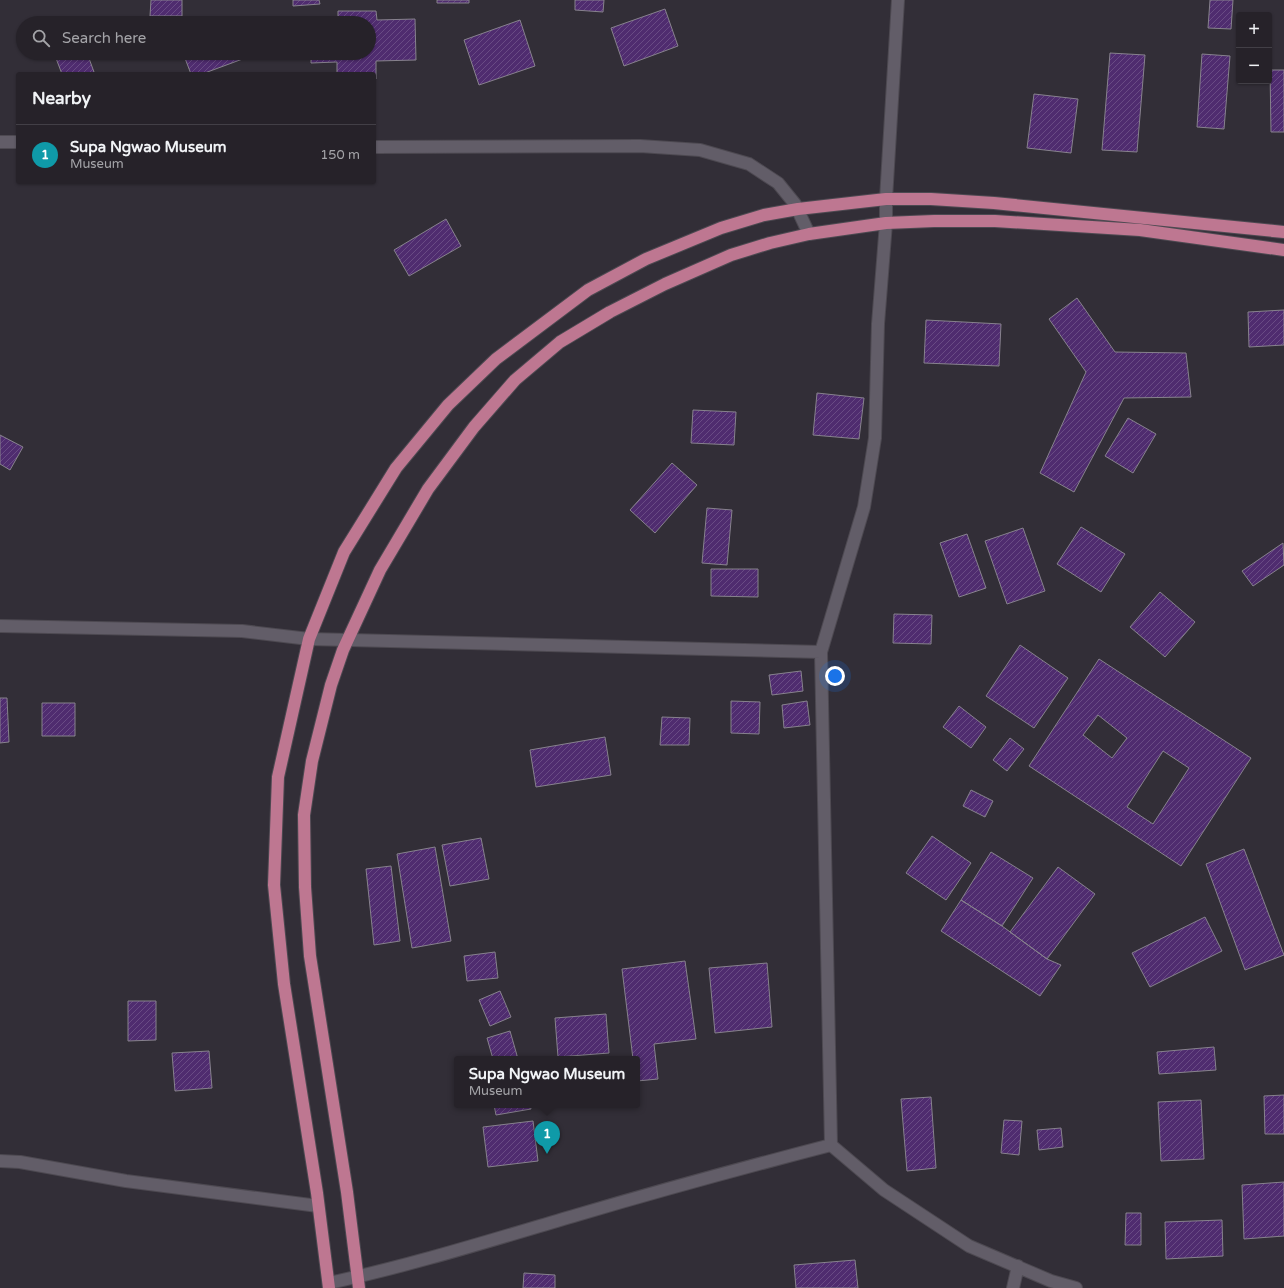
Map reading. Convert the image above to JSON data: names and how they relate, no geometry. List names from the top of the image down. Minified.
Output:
{"page":{"map_buttons":["+","−"],"search":"Search here","heading":"Nearby","list":[{"mark":"1","name":"Supa Ngwao Museum","note":"Museum","value":"150 m"}],"popup":["Supa Ngwao Museum","Museum"],"pins":"1"}}
